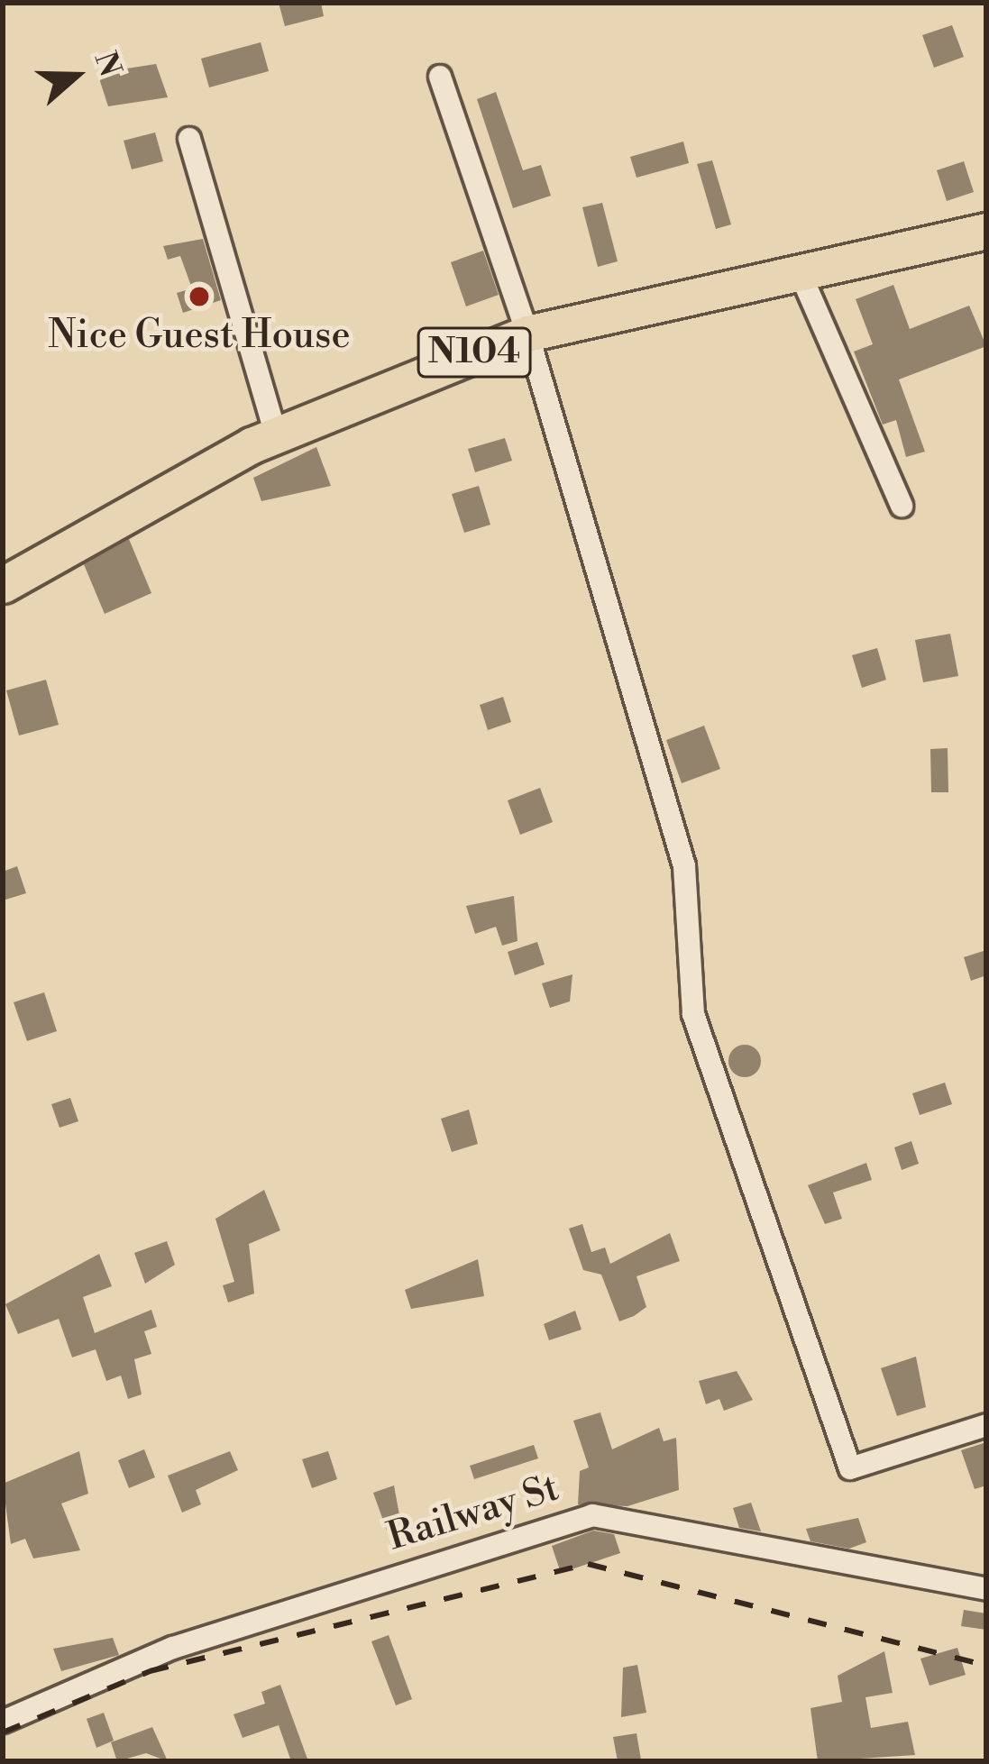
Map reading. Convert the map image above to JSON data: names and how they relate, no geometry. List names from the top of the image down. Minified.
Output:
{"streets":{"highway":["N104"],"street":["Railway St"]},"places":["Nice Guest House"],"north":"right"}
